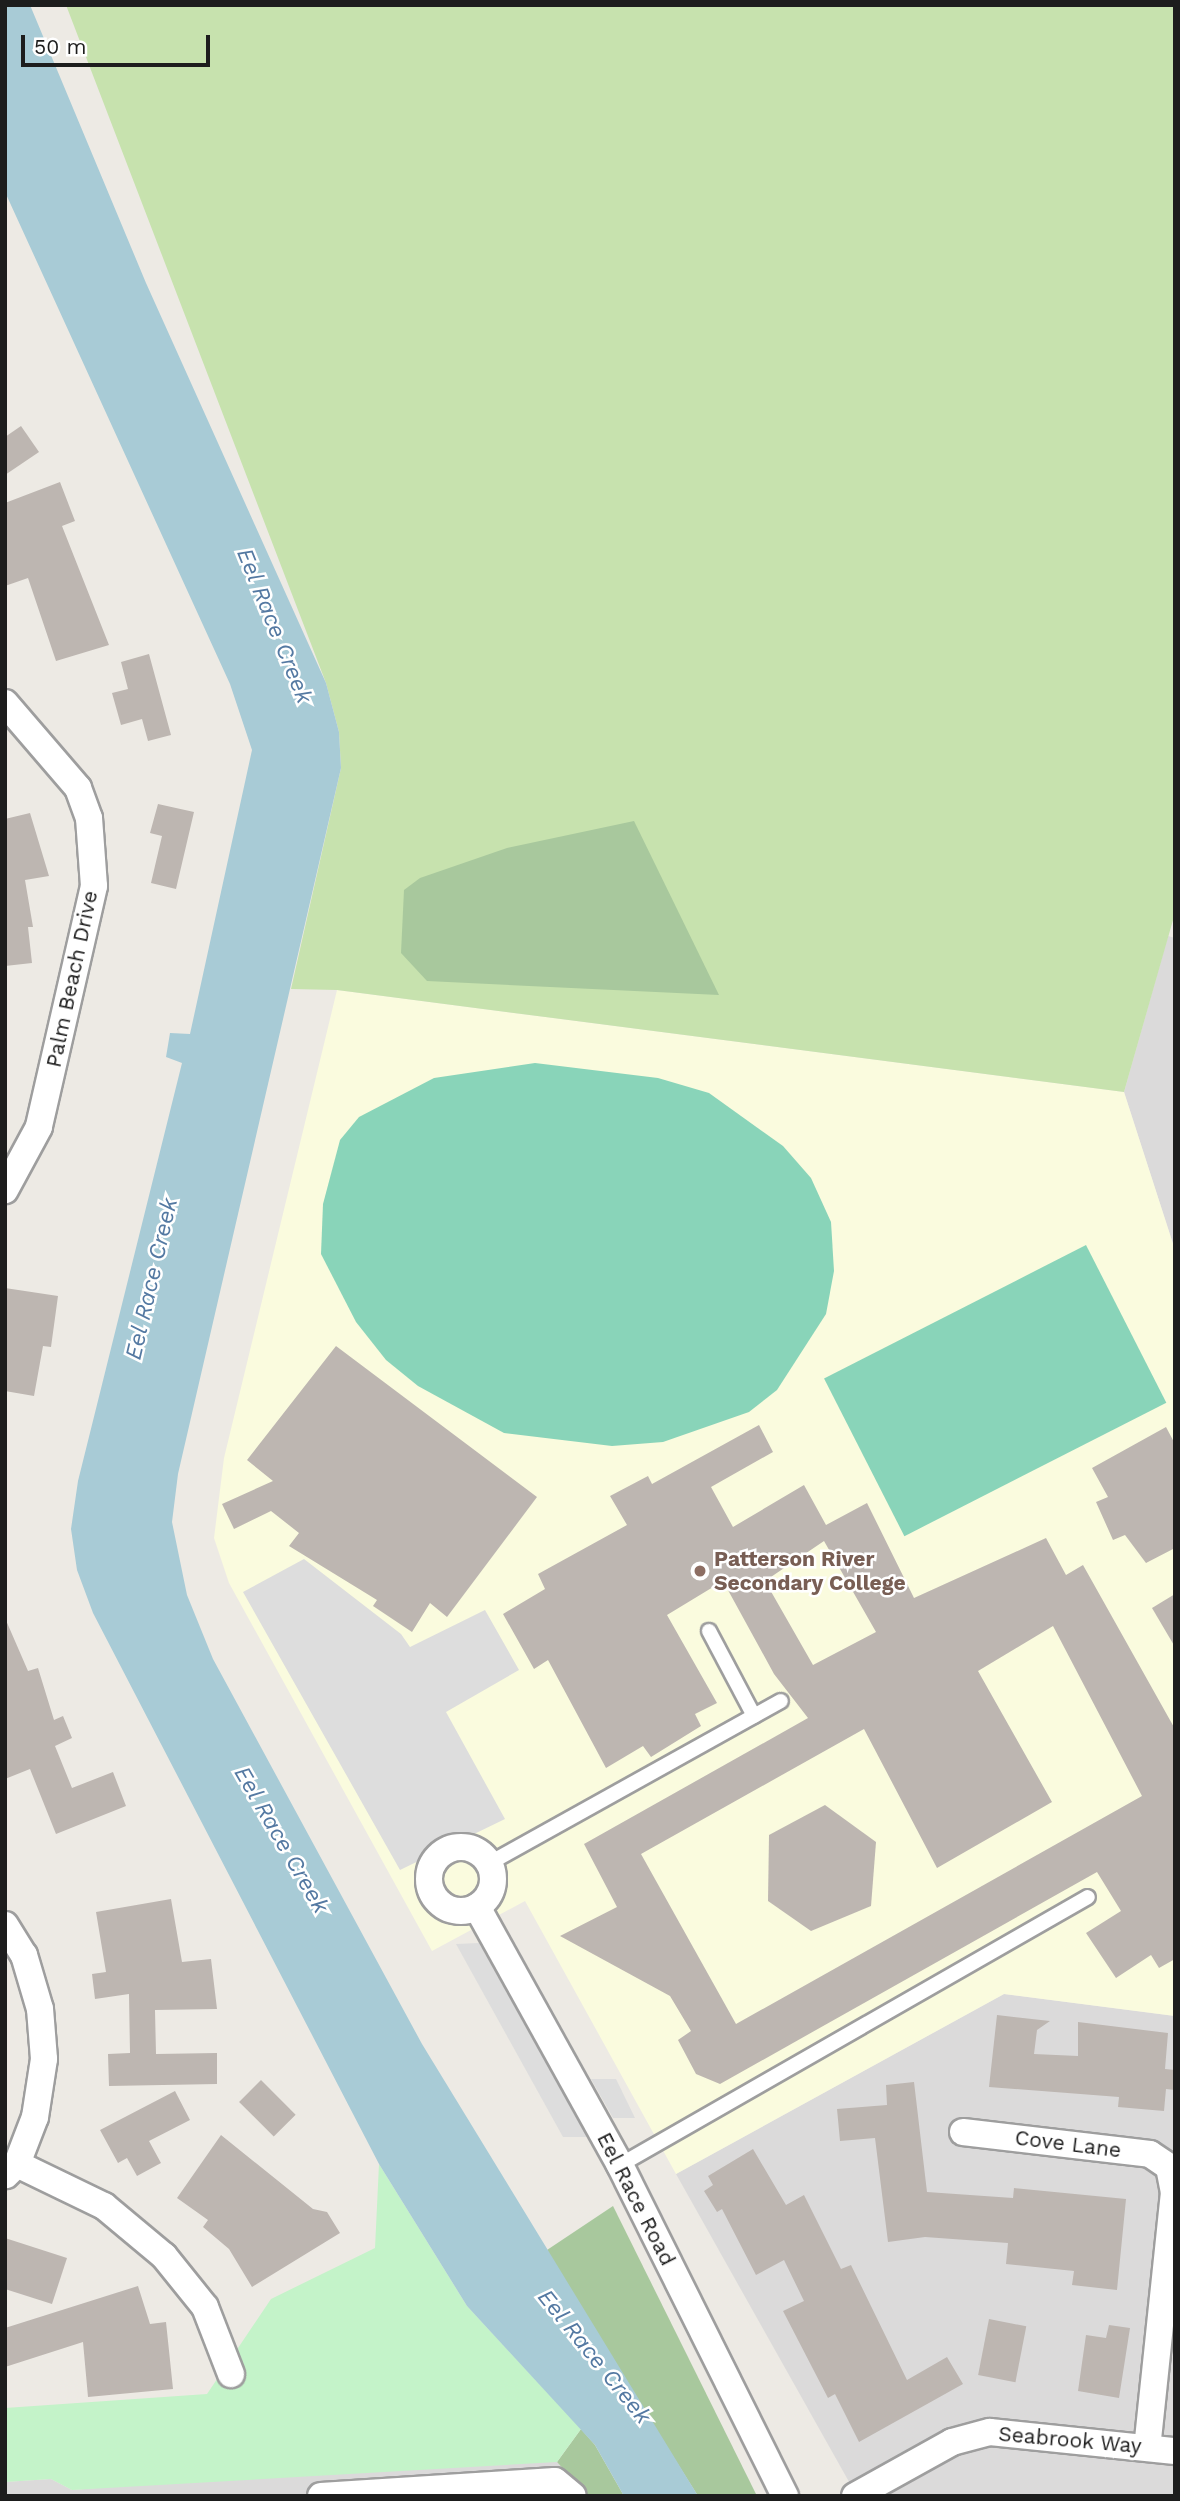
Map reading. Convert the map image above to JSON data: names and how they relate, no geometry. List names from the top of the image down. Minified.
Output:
{"streets":{"street":["Palm Beach Drive","Cove Lane","Eel Race Road","Seabrook Way"]},"crossings":[["Cove Lane","Seabrook Way"]],"water":["Eel Race Creek"],"places":["Patterson River Secondary College"],"scale_bar":"50 m"}
